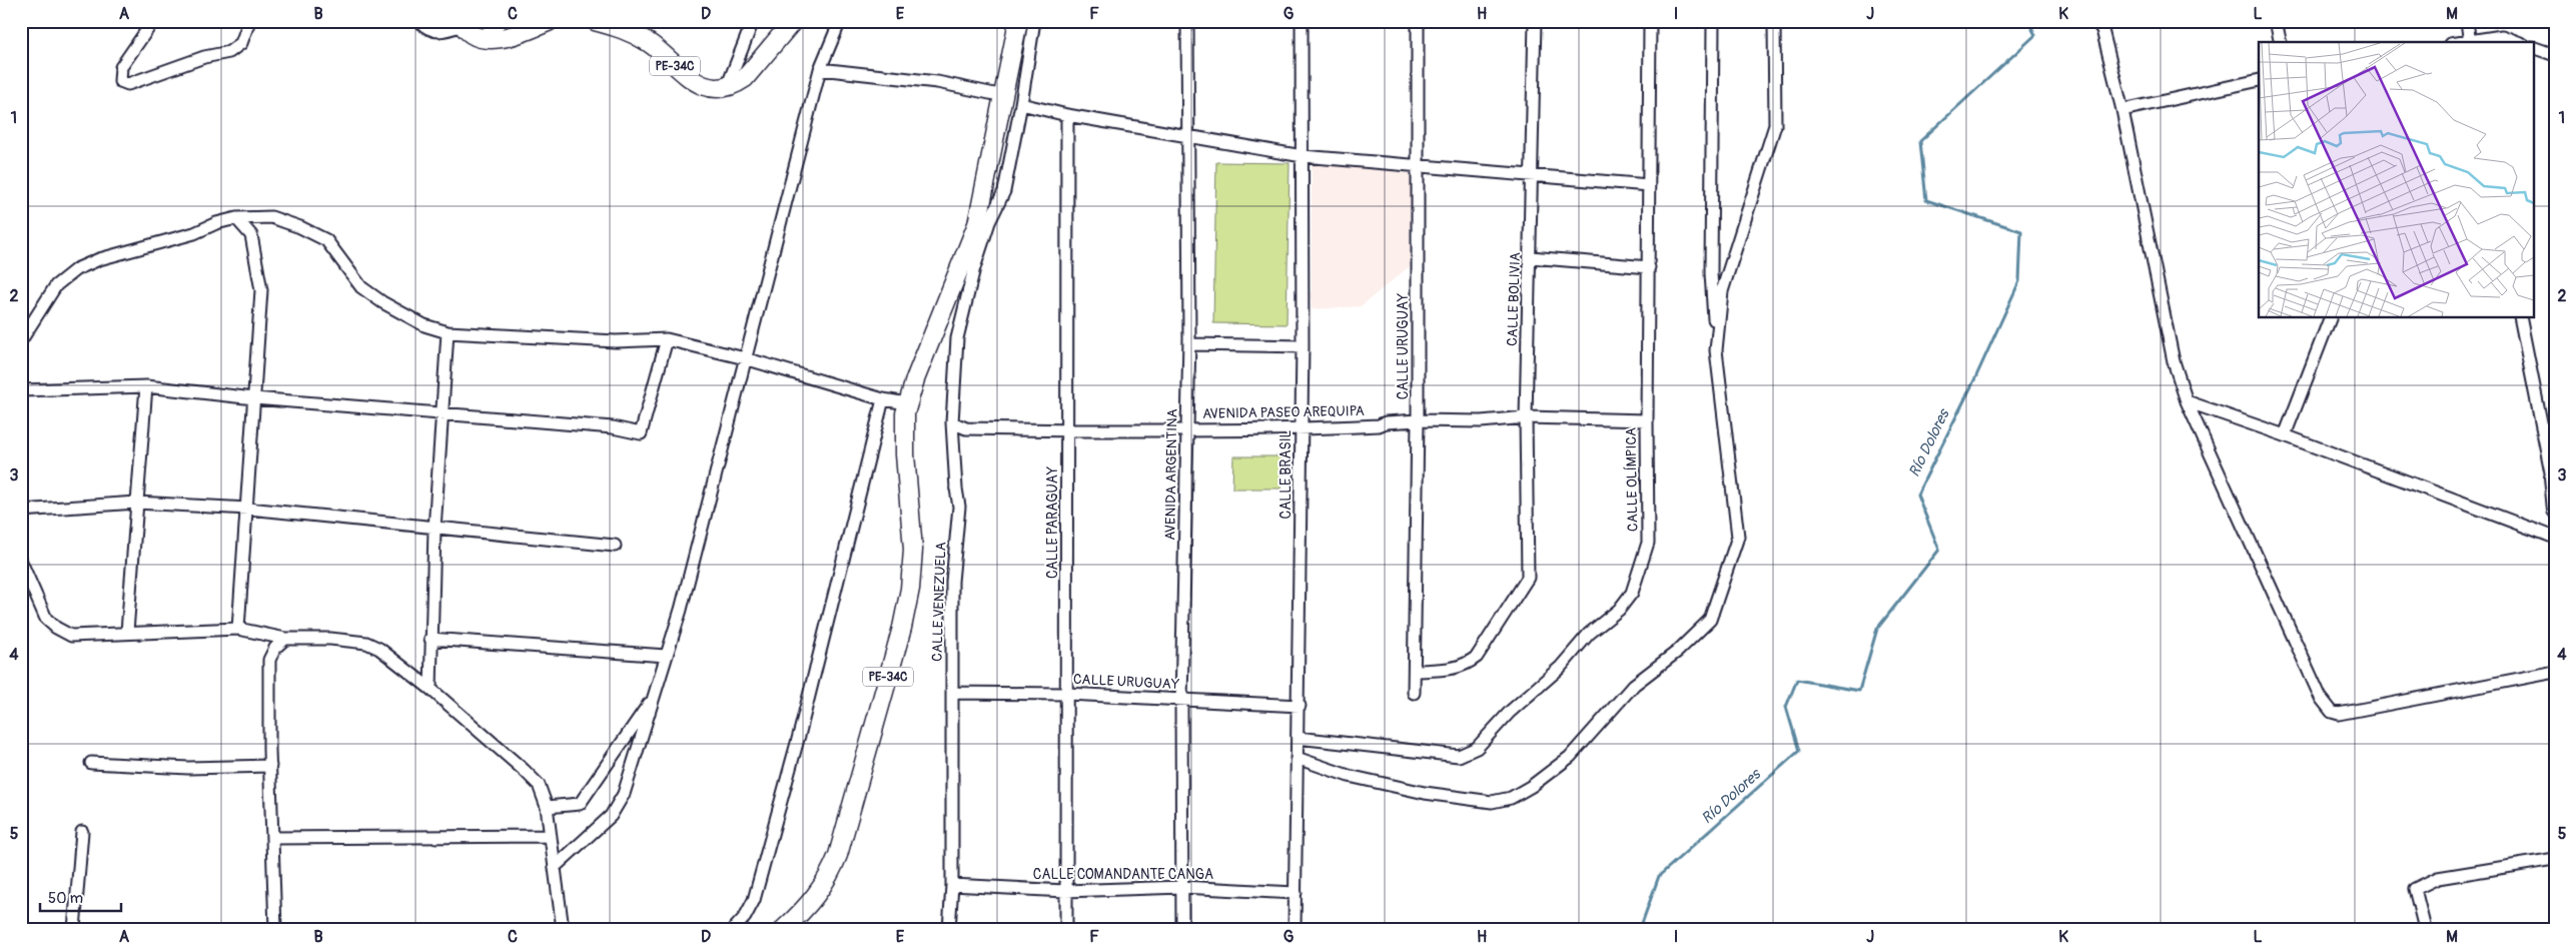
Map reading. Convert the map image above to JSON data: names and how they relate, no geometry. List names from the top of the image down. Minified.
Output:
{"streets":{"main road":["PE-34C"],"street":["CALLE BOLIVIA","CALLE URUGUAY","AVENIDA PASEO AREQUIPA","AVENIDA ARGENTINA","CALLE BRASIL","CALLE OLÍMPICA","CALLE PARAGUAY","CALLE VENEZUELA","CALLE COMANDANTE CANGA"]},"crossings":[["PE-34C","CALLE VENEZUELA"],["CALLE BOLIVIA","CALLE URUGUAY"],["CALLE BOLIVIA","AVENIDA PASEO AREQUIPA"],["CALLE URUGUAY","AVENIDA PASEO AREQUIPA"],["CALLE URUGUAY","AVENIDA ARGENTINA"],["CALLE URUGUAY","CALLE BRASIL"],["CALLE URUGUAY","CALLE PARAGUAY"],["CALLE URUGUAY","CALLE VENEZUELA"],["AVENIDA PASEO AREQUIPA","AVENIDA ARGENTINA"],["AVENIDA PASEO AREQUIPA","CALLE BRASIL"],["AVENIDA PASEO AREQUIPA","CALLE OLÍMPICA"],["AVENIDA PASEO AREQUIPA","CALLE PARAGUAY"],["AVENIDA PASEO AREQUIPA","CALLE VENEZUELA"],["AVENIDA ARGENTINA","CALLE COMANDANTE CANGA"],["CALLE BRASIL","CALLE OLÍMPICA"],["CALLE BRASIL","CALLE COMANDANTE CANGA"],["CALLE PARAGUAY","CALLE COMANDANTE CANGA"],["CALLE VENEZUELA","CALLE COMANDANTE CANGA"]],"water":["Río Dolores"],"scale_bar":"50 m","grid":{"columns":["A","B","C","D","E","F","G","H","I","J","K","L","M"],"rows":["1","2","3","4","5"]}}
